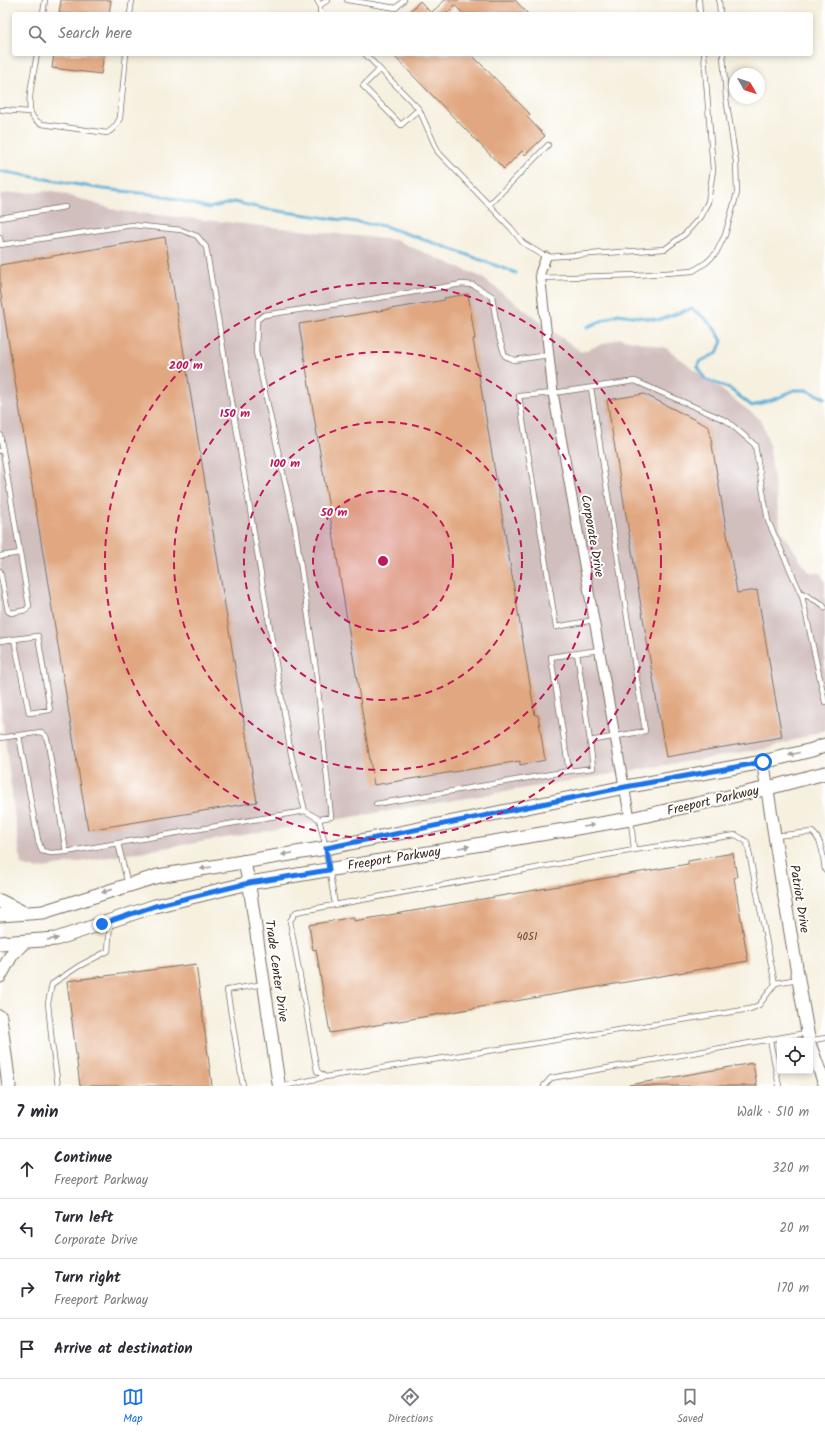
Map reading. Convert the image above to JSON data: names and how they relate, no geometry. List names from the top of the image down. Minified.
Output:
{"streets":{"main road":["Freeport Parkway"],"street":["Corporate Drive","Patriot Drive","Trade Center Drive"]},"crossings":[["Corporate Drive","Freeport Parkway"],["Freeport Parkway","Patriot Drive"],["Freeport Parkway","Trade Center Drive"]],"house_numbers":["4051"],"north":"bottom right","page":{"search":"Search here","heading":["7 min","Walk · 510 m"],"list":[["Continue","Freeport Parkway","320 m"],["Turn left","Corporate Drive","20 m"],["Turn right","Freeport Parkway","170 m"],"Arrive at destination"],"nav":["Map","Directions","Saved"]},"rings":["200 m","150 m","100 m","50 m"]}
